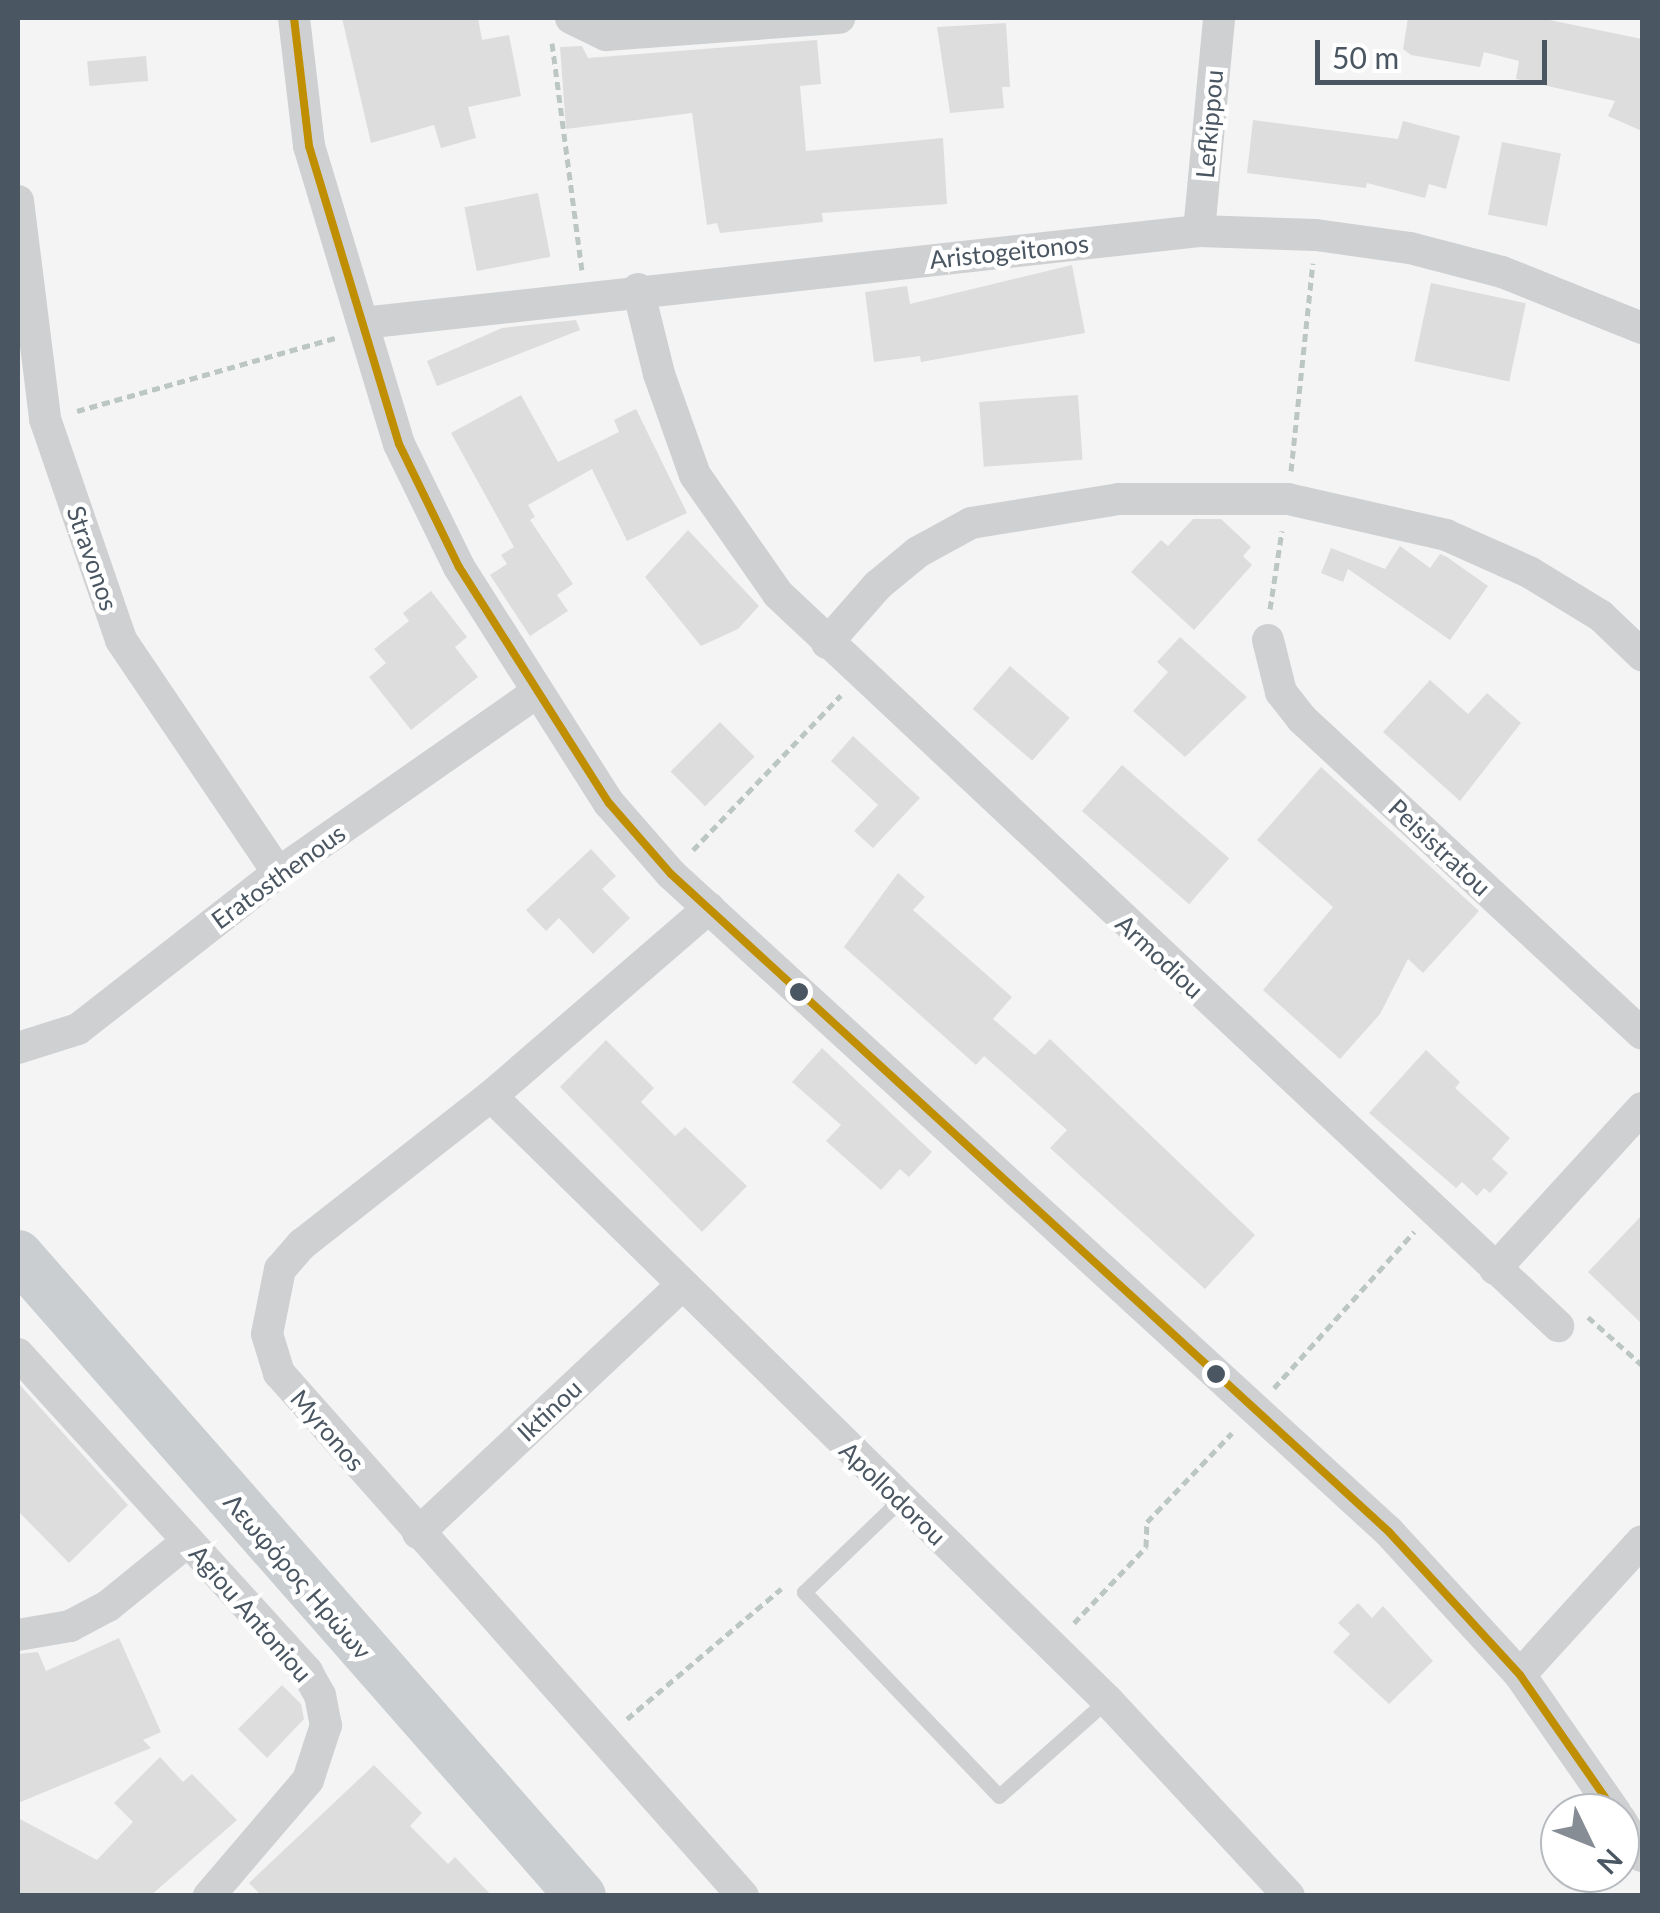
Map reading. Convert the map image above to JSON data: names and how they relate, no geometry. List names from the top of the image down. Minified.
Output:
{"streets":{"main road":["Λεωφόρος Ηρώων"],"street":["Lefkippou","Aristogeitonos","Stravonos","Peisistratou","Eratosthenous","Armodiou","Iktinou","Myronos","Apollodorou","Agiou Antoniou"]},"crossings":[["Lefkippou","Aristogeitonos"],["Aristogeitonos","Armodiou"],["Stravonos","Eratosthenous"],["Iktinou","Myronos"],["Iktinou","Apollodorou"],["Myronos","Apollodorou"]],"scale_bar":"50 m","north":"bottom right"}
